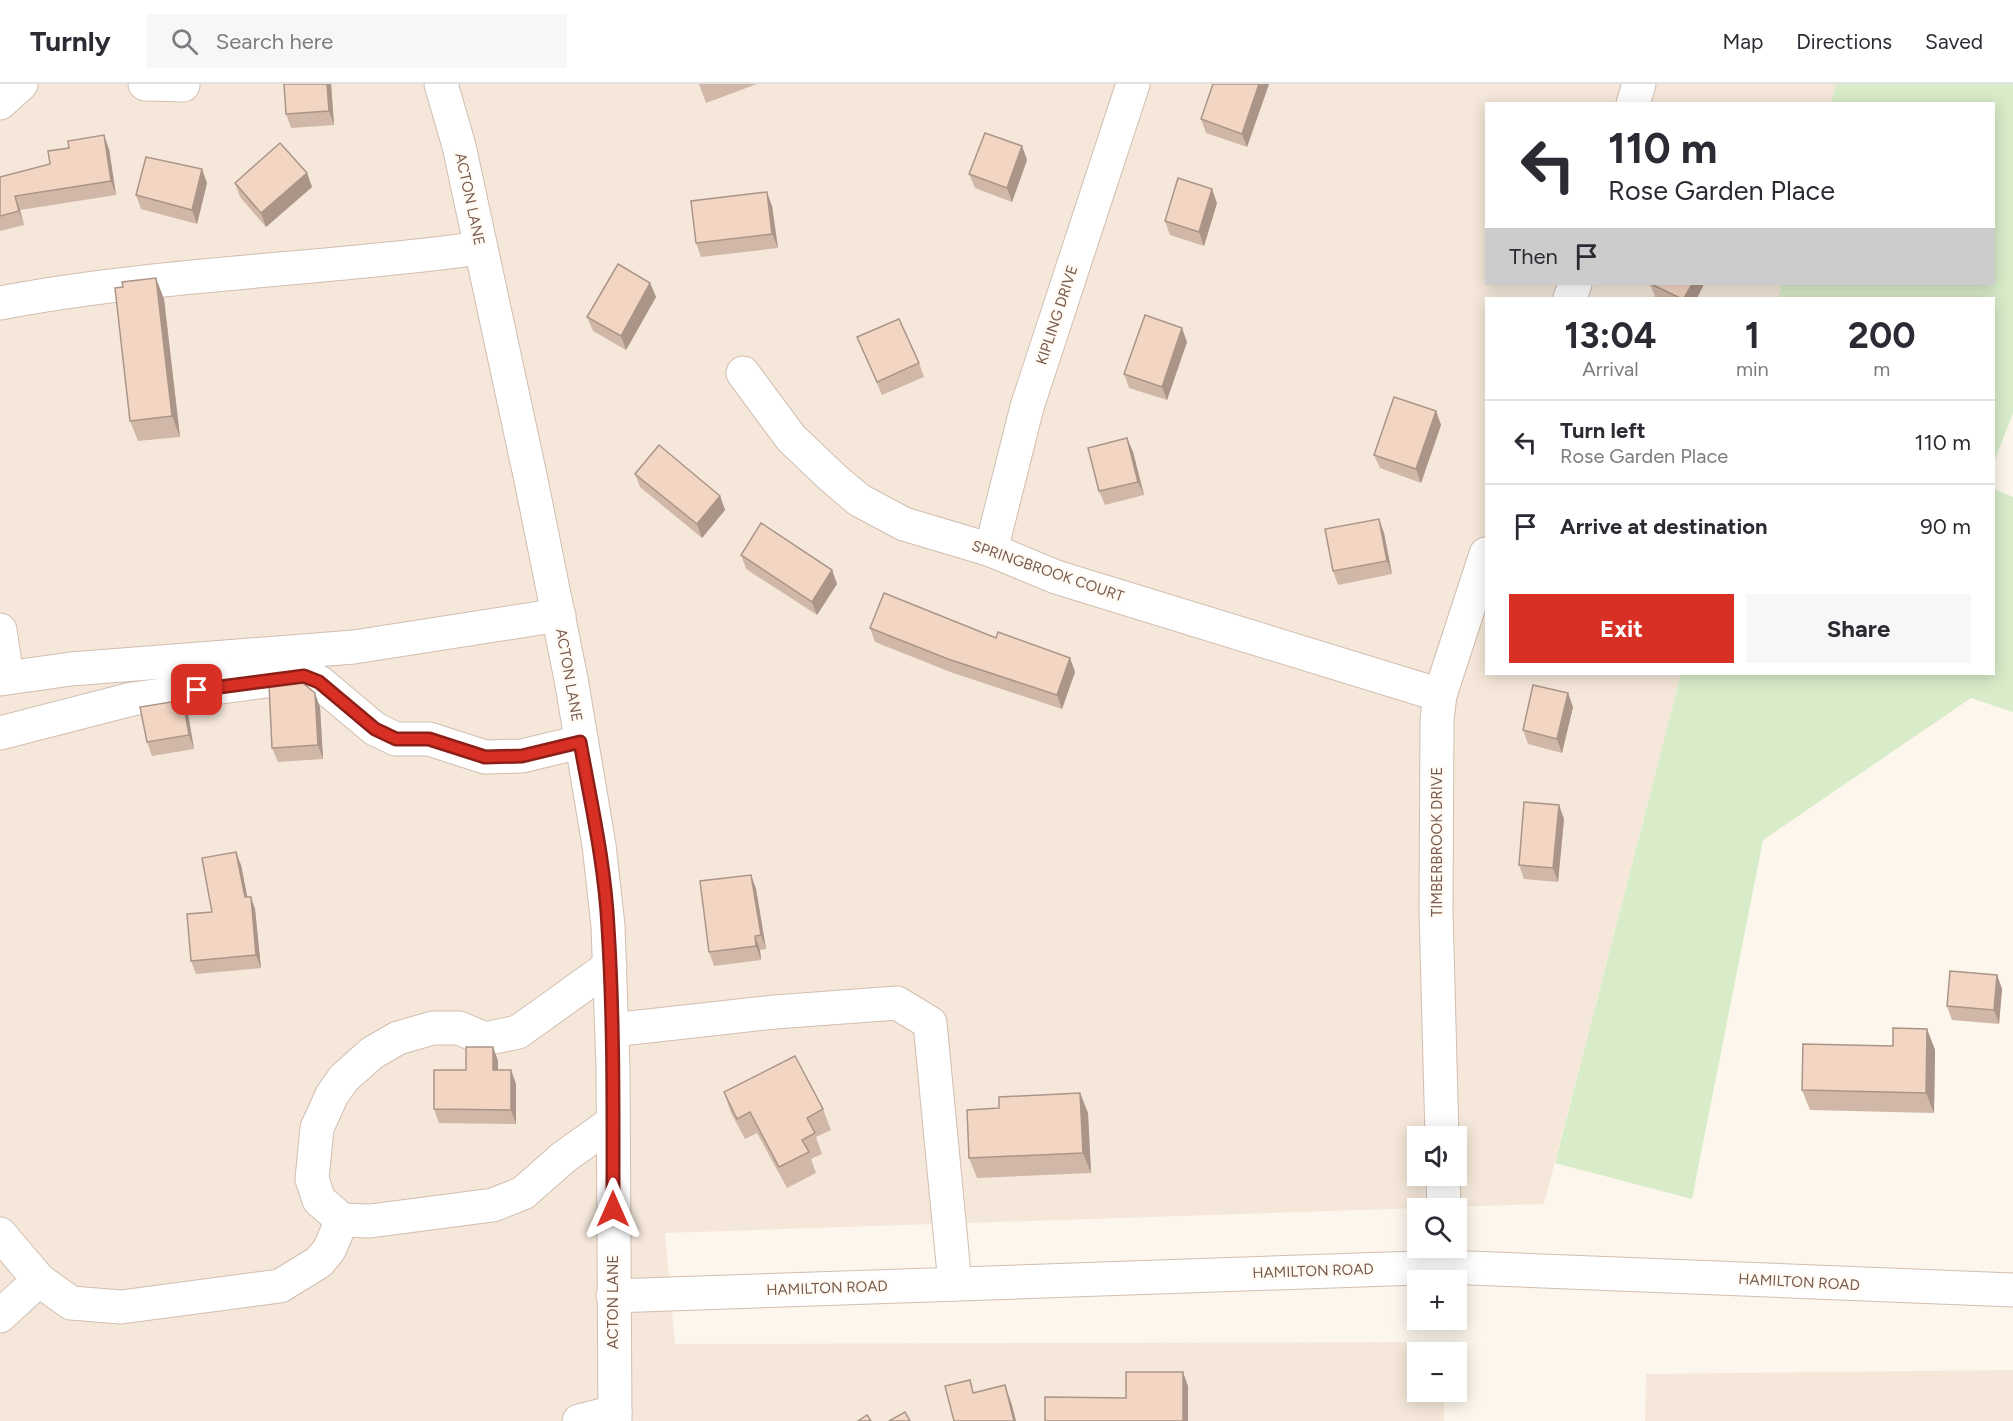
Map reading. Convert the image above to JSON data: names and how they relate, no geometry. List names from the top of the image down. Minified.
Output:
{"streets":{"street":["ACTON LANE","KIPLING DRIVE","SPRINGBROOK COURT","TIMBERBROOK DRIVE","HAMILTON ROAD"]},"crossings":[["ACTON LANE","HAMILTON ROAD"],["KIPLING DRIVE","SPRINGBROOK COURT"],["SPRINGBROOK COURT","TIMBERBROOK DRIVE"]],"page":{"header":"Turnly","search":"Search here","nav":["Map","Directions","Saved"],"turn":["110 m","Rose Garden Place"],"then":"Then","eta":["13:04","Arrival","1","min","200","m"],"list":[{"name":"Turn left","note":"Rose Garden Place","value":"110 m"},{"name":"Arrive at destination","value":"90 m"}],"buttons":["Exit","Share"],"map_buttons":["+","−"]}}
